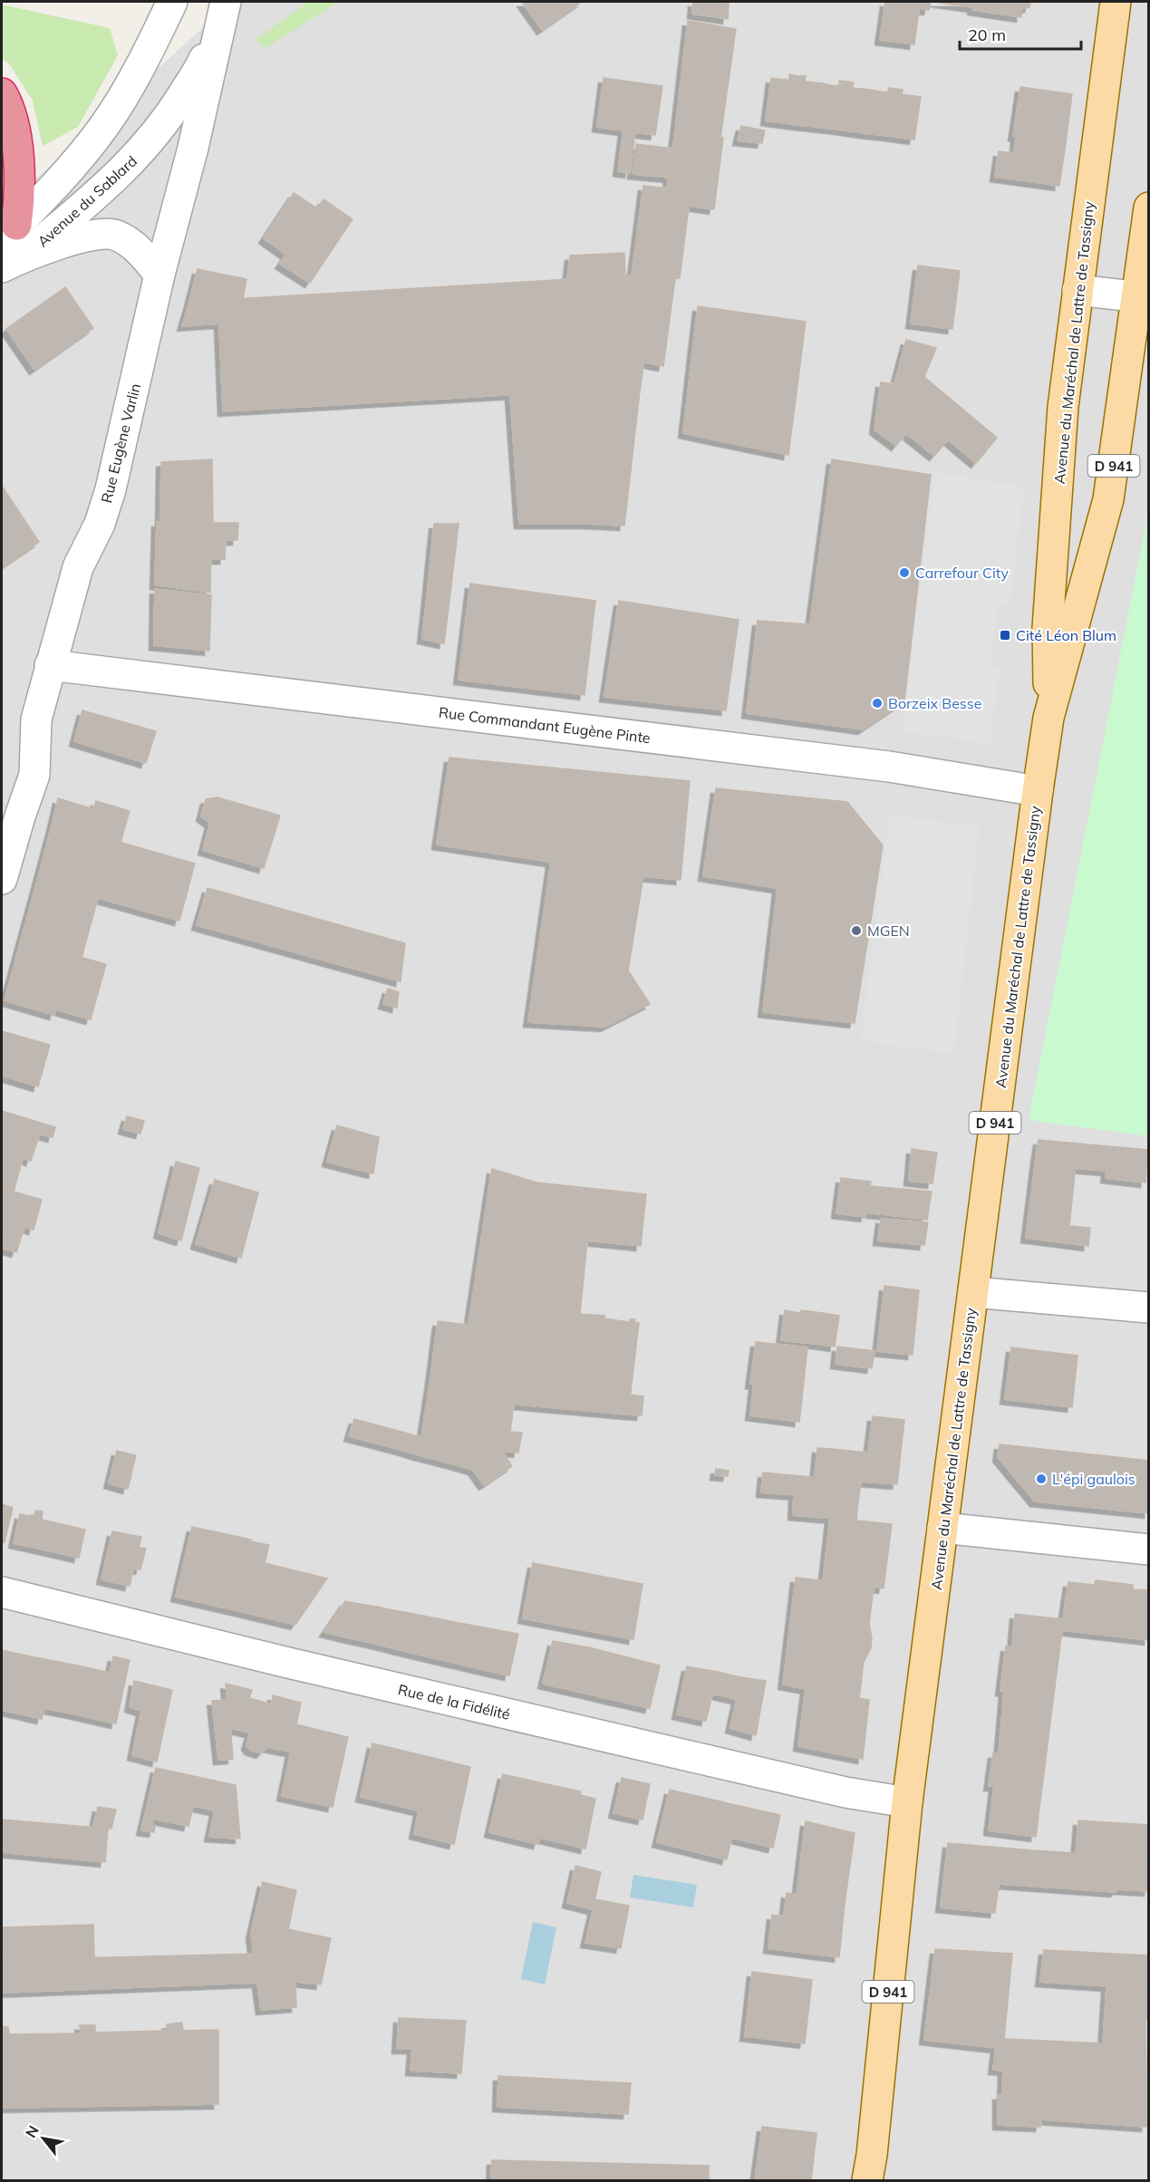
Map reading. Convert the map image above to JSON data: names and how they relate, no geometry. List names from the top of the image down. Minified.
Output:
{"streets":{"main road":["Avenue du Maréchal de Lattre de Tassigny","D 941"],"street":["Avenue du Sablard","Rue Eugène Varlin","Rue Commandant Eugène Pinte","Rue de la Fidélité"]},"crossings":[["Avenue du Sablard","Rue Eugène Varlin"],["Avenue du Maréchal de Lattre de Tassigny","Rue Commandant Eugène Pinte"],["Avenue du Maréchal de Lattre de Tassigny","Rue de la Fidélité"],["Rue Eugène Varlin","Rue Commandant Eugène Pinte"]],"places":{"other":["Carrefour City","Borzeix Besse","MGEN","L'épi gaulois"],"transit":["Cité Léon Blum"]},"scale_bar":"20 m","north":"top left"}
